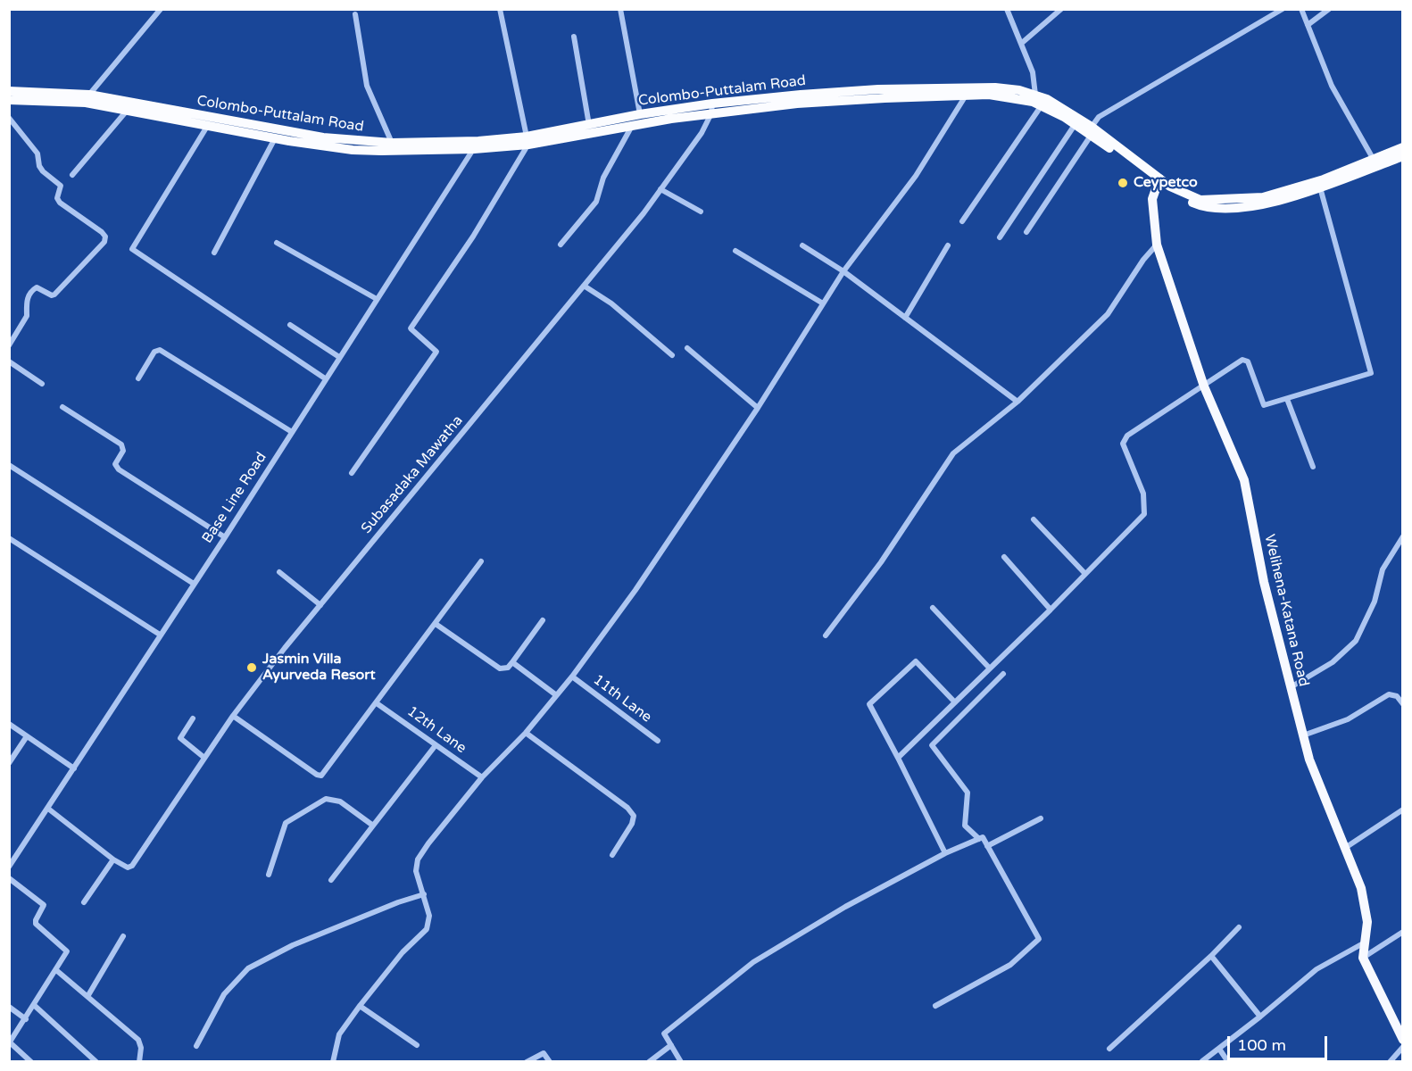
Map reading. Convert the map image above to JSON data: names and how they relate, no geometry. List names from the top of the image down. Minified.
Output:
{"streets":{"highway":["Colombo-Puttalam Road"],"main road":["Welihena-Katana Road"],"street":["Subasadaka Mawatha","Base Line Road","11th Lane","12th Lane"]},"crossings":[["Colombo-Puttalam Road","Subasadaka Mawatha"],["Colombo-Puttalam Road","Base Line Road"],["Colombo-Puttalam Road","Welihena-Katana Road"]],"places":["Ceypetco","Jasmin Villa Ayurveda Resort"],"scale_bar":"100 m"}
